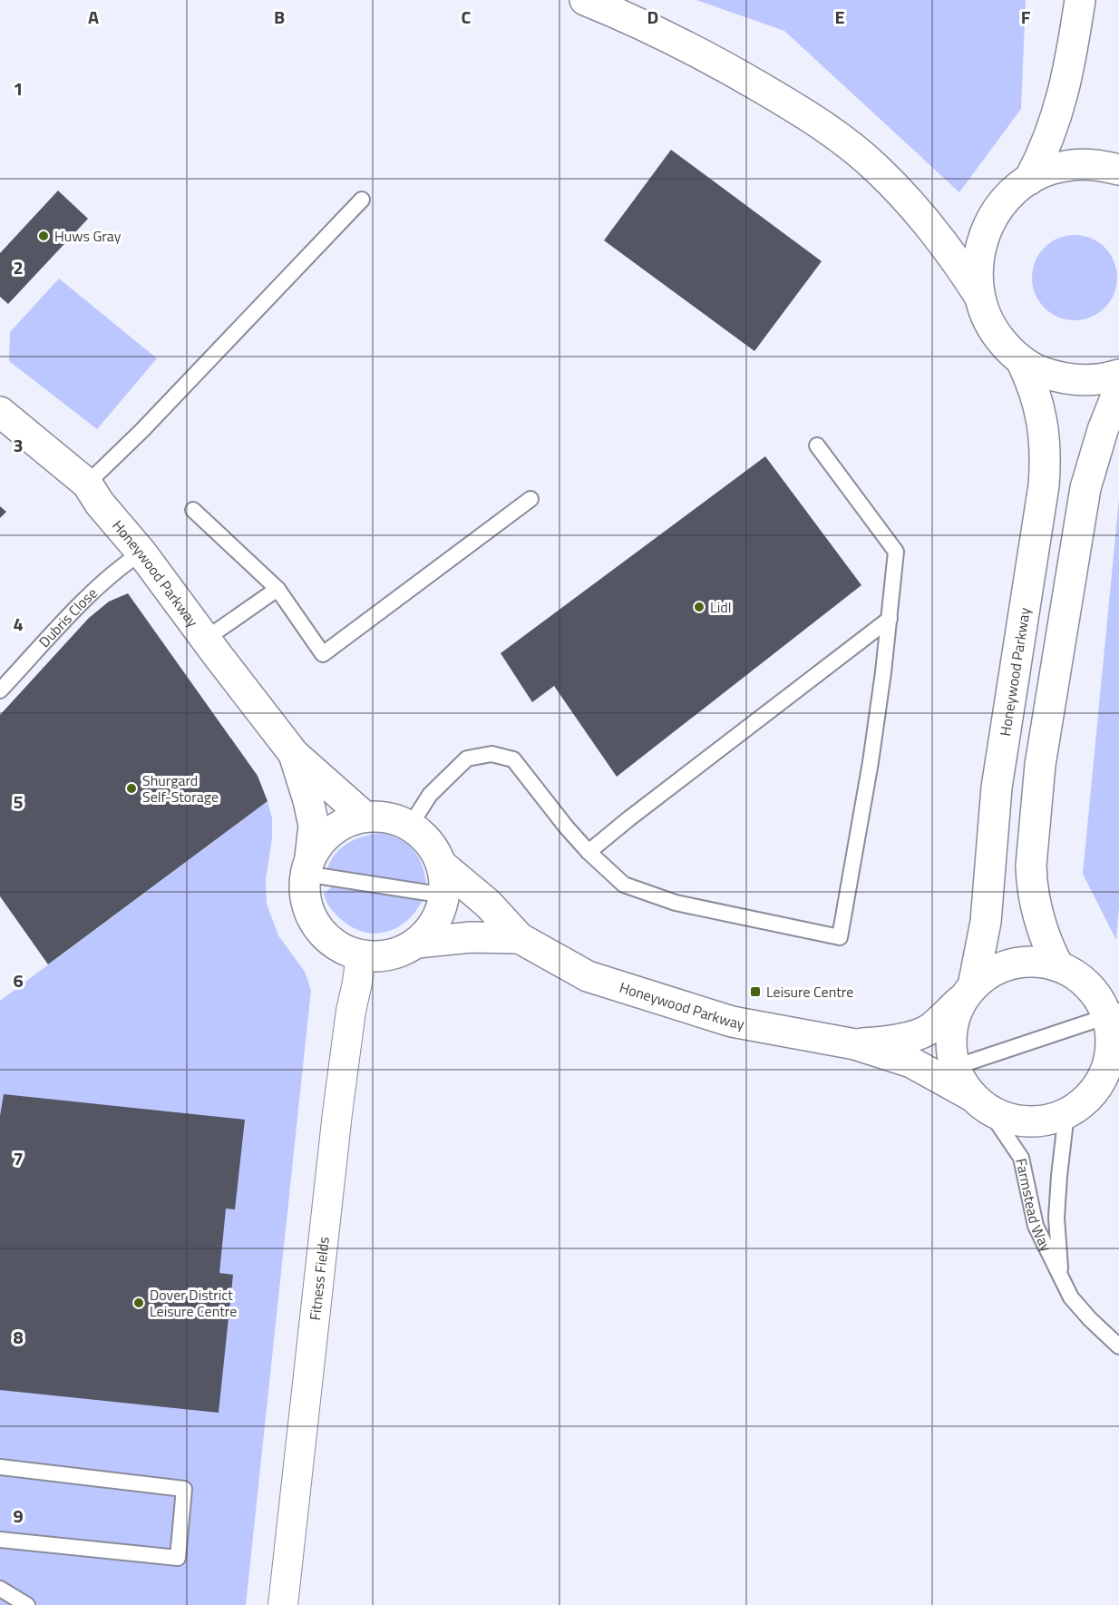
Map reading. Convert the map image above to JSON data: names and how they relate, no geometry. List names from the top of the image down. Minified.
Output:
{"streets":{"main road":["Honeywood Parkway"],"street":["Fitness Fields"],"lane":["Dubris Close","Farmstead Way"]},"crossings":[["Honeywood Parkway","Dubris Close"],["Honeywood Parkway","Farmstead Way"],["Honeywood Parkway","Fitness Fields"]],"places":{"other":["Huws Gray","Lidl","Shurgard Self-Storage","Dover District Leisure Centre"],"transit":["Leisure Centre"]},"grid":{"columns":["A","B","C","D","E","F"],"rows":["1","2","3","4","5","6","7","8","9"]}}
